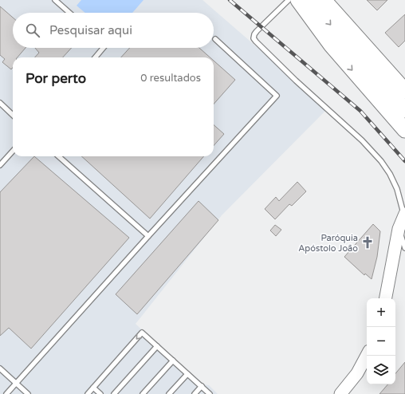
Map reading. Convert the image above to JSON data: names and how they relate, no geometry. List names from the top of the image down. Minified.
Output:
{"places":{"church":["Paróquia Apóstolo João"]},"page":{"search":"Pesquisar aqui","heading":["Por perto","0 resultados"],"map_buttons":["+","−"]}}
